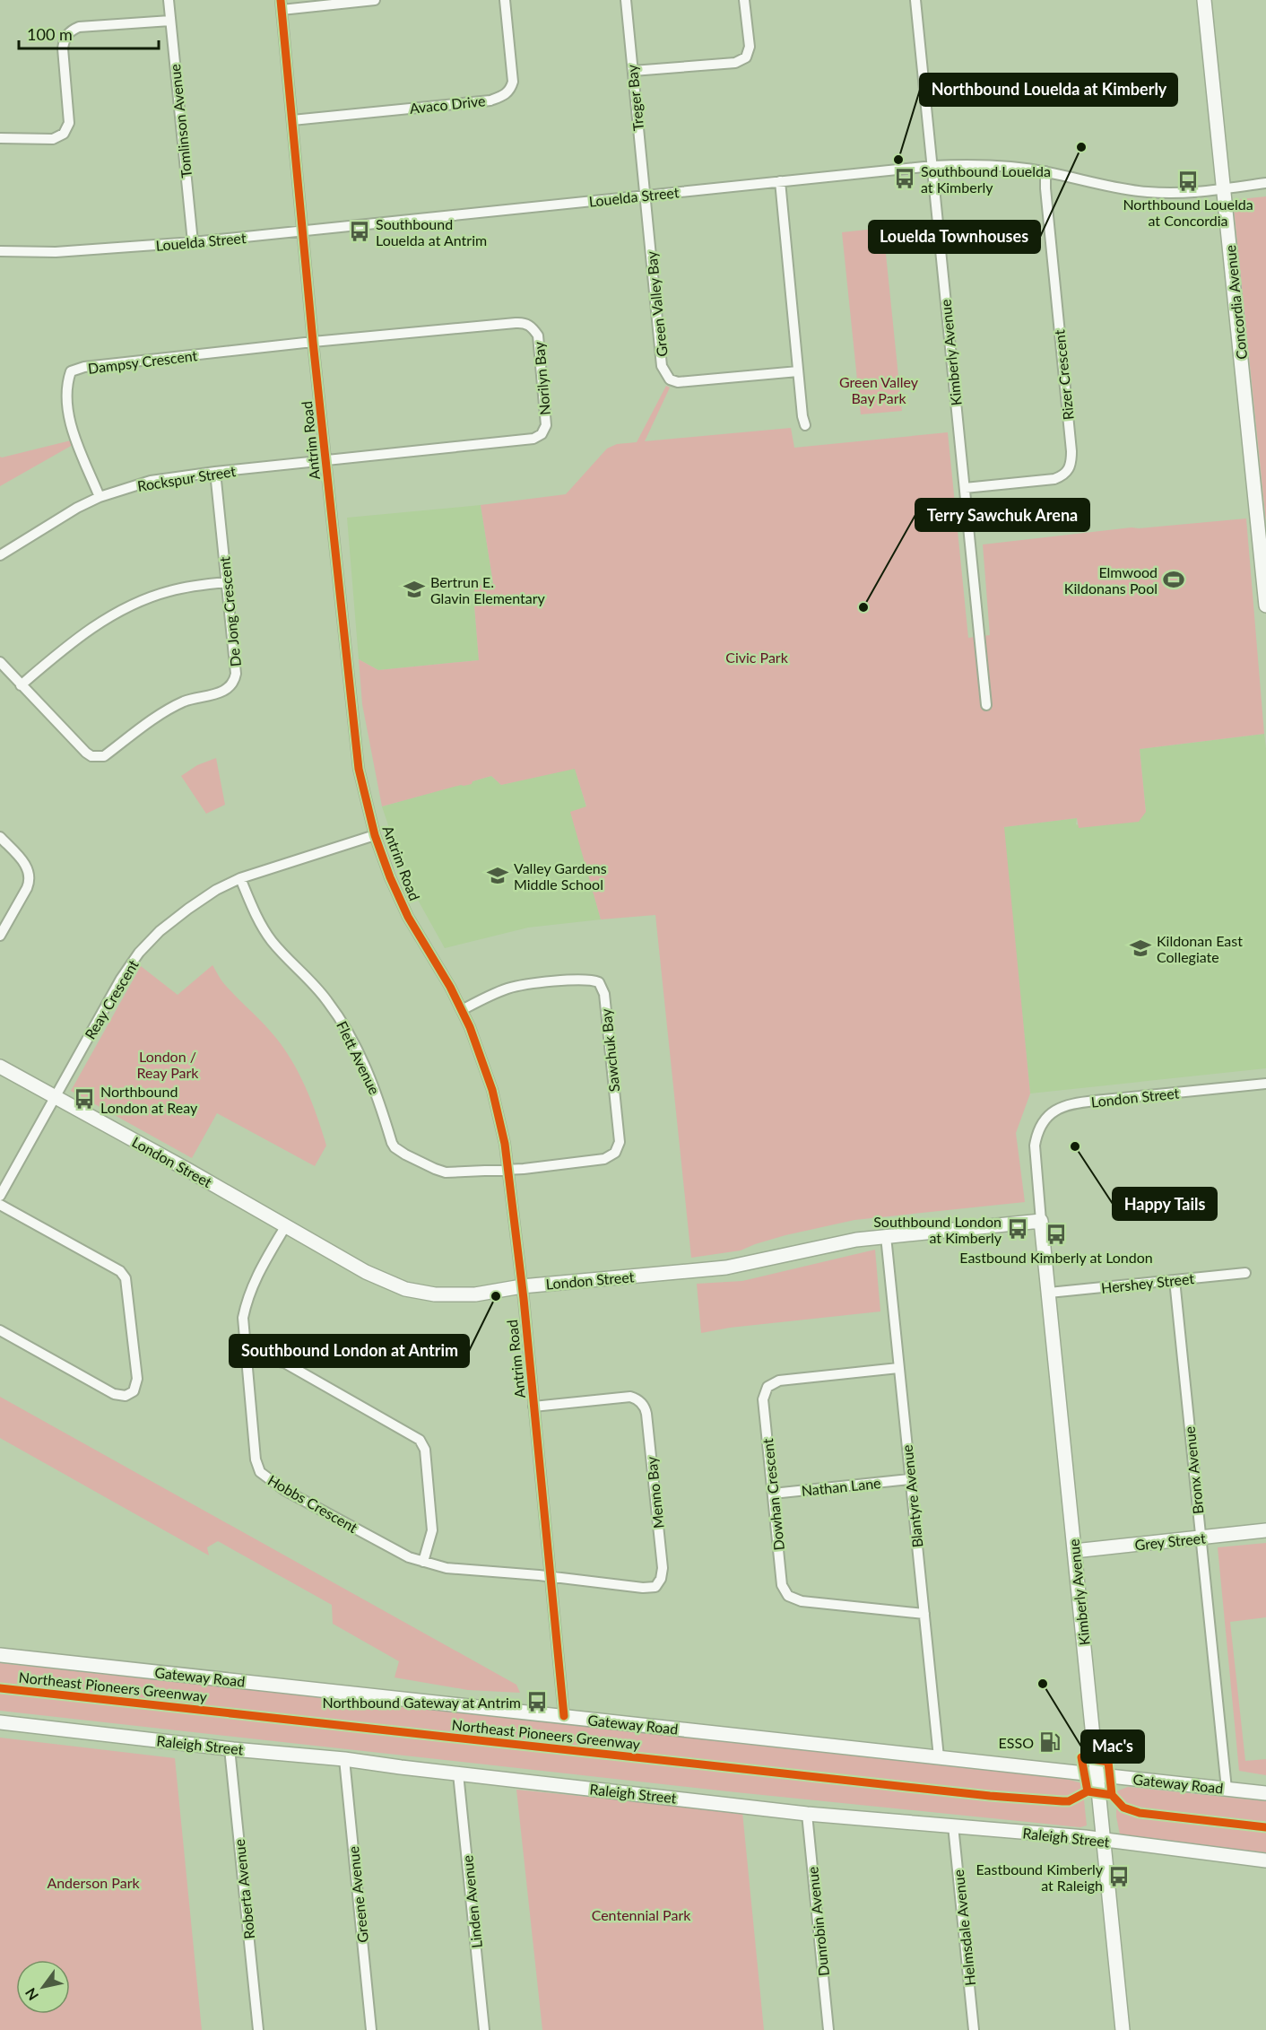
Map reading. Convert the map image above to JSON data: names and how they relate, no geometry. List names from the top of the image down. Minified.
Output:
{"streets":{"street":["Treger Bay","Avaco Drive","Tomlinson Avenue","Louelda Street","Concordia Avenue","Green Valley Bay","Kimberly Avenue","Dampsy Crescent","Rizer Crescent","Norilyn Bay","Antrim Road","Rockspur Street","De Jong Crescent","Reay Crescent","Sawchuk Bay","Flett Avenue","London Street","Hershey Street","Bronx Avenue","Nathan Lane","Menno Bay","Dowhan Crescent","Blantyre Avenue","Hobbs Crescent","Grey Street","Gateway Road","Raleigh Street","Roberta Avenue","Greene Avenue","Linden Avenue","Dunrobin Avenue","Helmsdale Avenue"],"cycle path":["Northeast Pioneers Greenway"]},"crossings":[["Treger Bay","Louelda Street"],["Treger Bay","Green Valley Bay"],["Avaco Drive","Antrim Road"],["Tomlinson Avenue","Louelda Street"],["Louelda Street","Concordia Avenue"],["Louelda Street","Green Valley Bay"],["Louelda Street","Kimberly Avenue"],["Louelda Street","Rizer Crescent"],["Louelda Street","Antrim Road"],["Kimberly Avenue","Rizer Crescent"],["Kimberly Avenue","London Street"],["Kimberly Avenue","Hershey Street"],["Kimberly Avenue","Grey Street"],["Kimberly Avenue","Gateway Road"],["Kimberly Avenue","Raleigh Street"],["Dampsy Crescent","Norilyn Bay"],["Dampsy Crescent","Antrim Road"],["Dampsy Crescent","Rockspur Street"],["Norilyn Bay","Antrim Road"],["Norilyn Bay","Rockspur Street"],["Antrim Road","Rockspur Street"],["Antrim Road","Reay Crescent"],["Antrim Road","Sawchuk Bay"],["Antrim Road","Flett Avenue"],["Antrim Road","London Street"],["Antrim Road","Menno Bay"],["Antrim Road","Hobbs Crescent"],["Antrim Road","Gateway Road"],["Rockspur Street","De Jong Crescent"],["Reay Crescent","Flett Avenue"],["Reay Crescent","London Street"],["Sawchuk Bay","Flett Avenue"],["London Street","Blantyre Avenue"],["London Street","Hobbs Crescent"],["Hershey Street","Bronx Avenue"],["Bronx Avenue","Grey Street"],["Bronx Avenue","Gateway Road"],["Nathan Lane","Dowhan Crescent"],["Nathan Lane","Blantyre Avenue"],["Menno Bay","Hobbs Crescent"],["Dowhan Crescent","Blantyre Avenue"],["Blantyre Avenue","Gateway Road"],["Raleigh Street","Roberta Avenue"],["Raleigh Street","Greene Avenue"],["Raleigh Street","Linden Avenue"],["Raleigh Street","Dunrobin Avenue"],["Raleigh Street","Helmsdale Avenue"]],"parks":["Green Valley Bay Park","Civic Park","London / Reay Park","Anderson Park","Centennial Park"],"places":{"other":["Louelda Townhouses","Northbound Louelda at Kimberly","Terry Sawchuk Arena","Happy Tails","Southbound London at Antrim","Mac's"],"bus stop":["Southbound Louelda at Kimberly","Northbound Louelda at Concordia","Southbound Louelda at Antrim","Northbound London at Reay","Southbound London at Kimberly","Eastbound Kimberly at London","Northbound Gateway at Antrim","Eastbound Kimberly at Raleigh"],"sports":["Elmwood Kildonans Pool"],"school or university":["Bertrun E. Glavin Elementary","Valley Gardens Middle School","Kildonan East Collegiate"],"fuel station":["ESSO"]},"scale_bar":"100 m","north":"bottom left"}
